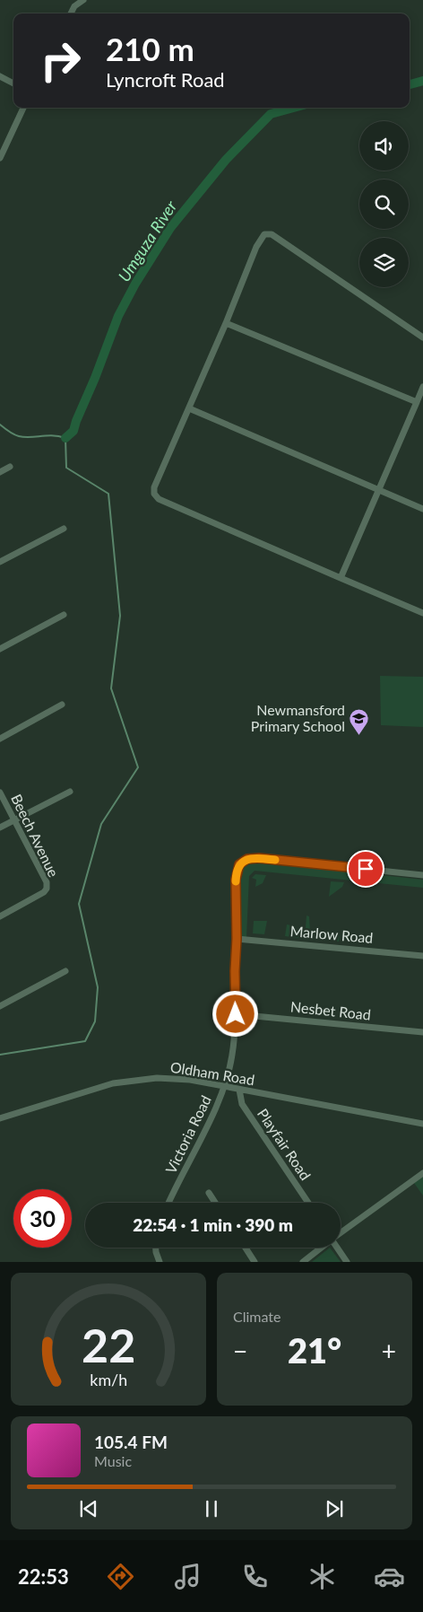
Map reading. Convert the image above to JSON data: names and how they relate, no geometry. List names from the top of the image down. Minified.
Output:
{"streets":{"street":["Beech Avenue","Marlow Road","Nesbet Road","Oldham Road","Victoria Road","Playfair Road"]},"crossings":[["Marlow Road","Victoria Road"],["Nesbet Road","Victoria Road"],["Oldham Road","Victoria Road"],["Oldham Road","Playfair Road"]],"water":["Umguza River"],"places":{"school or university":["Newmansford Primary School"]},"page":{"turn":["210 m","Lyncroft Road"],"limit":"30","trip":"22:54 · 1 min · 390 m","tile":"Climate","heat":["−","21°","+"],"song":["105.4 FM","Music"],"tabs":"22:53","gauge":["22","km/h"]}}
